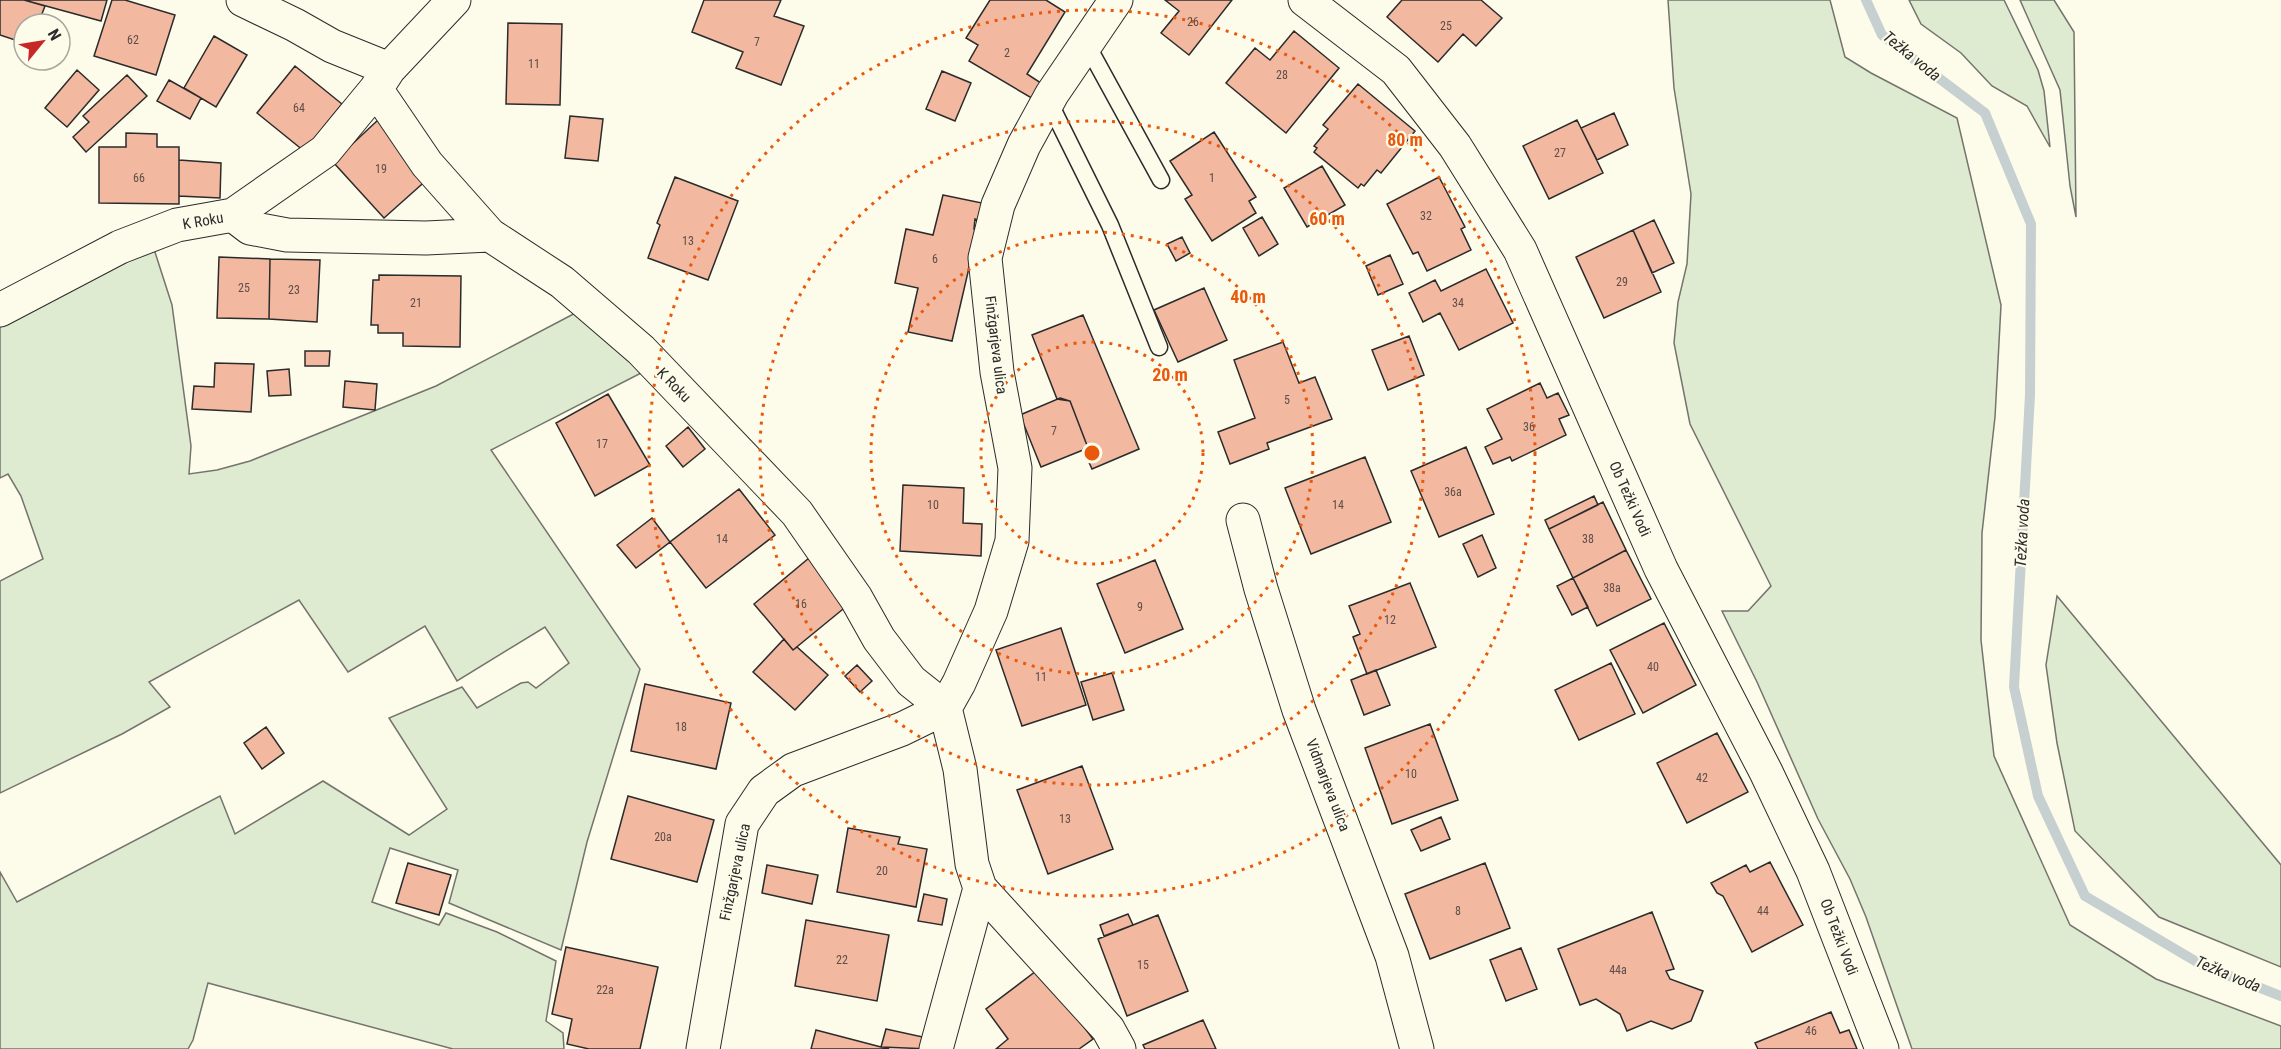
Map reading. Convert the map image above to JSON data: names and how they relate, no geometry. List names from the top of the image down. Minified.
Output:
{"streets":{"street":["K Roku","Finžgarjeva ulica","Ob Težki Vodi","Vidmarjeva ulica"]},"crossings":[["K Roku","Finžgarjeva ulica"]],"water":["Težka voda"],"house_numbers":["26","25","62","7","2","11","28","64","27","19","66","1","32","13","6","29","25","23","21","34","5","36","7","17","36a","10","14","14","38","38a","16","9","12","40","11","18","10","42","13","20a","20","8","44","22","15","44a","22a","46"],"north":"top right","rings":["80 m","60 m","40 m","20 m"]}
